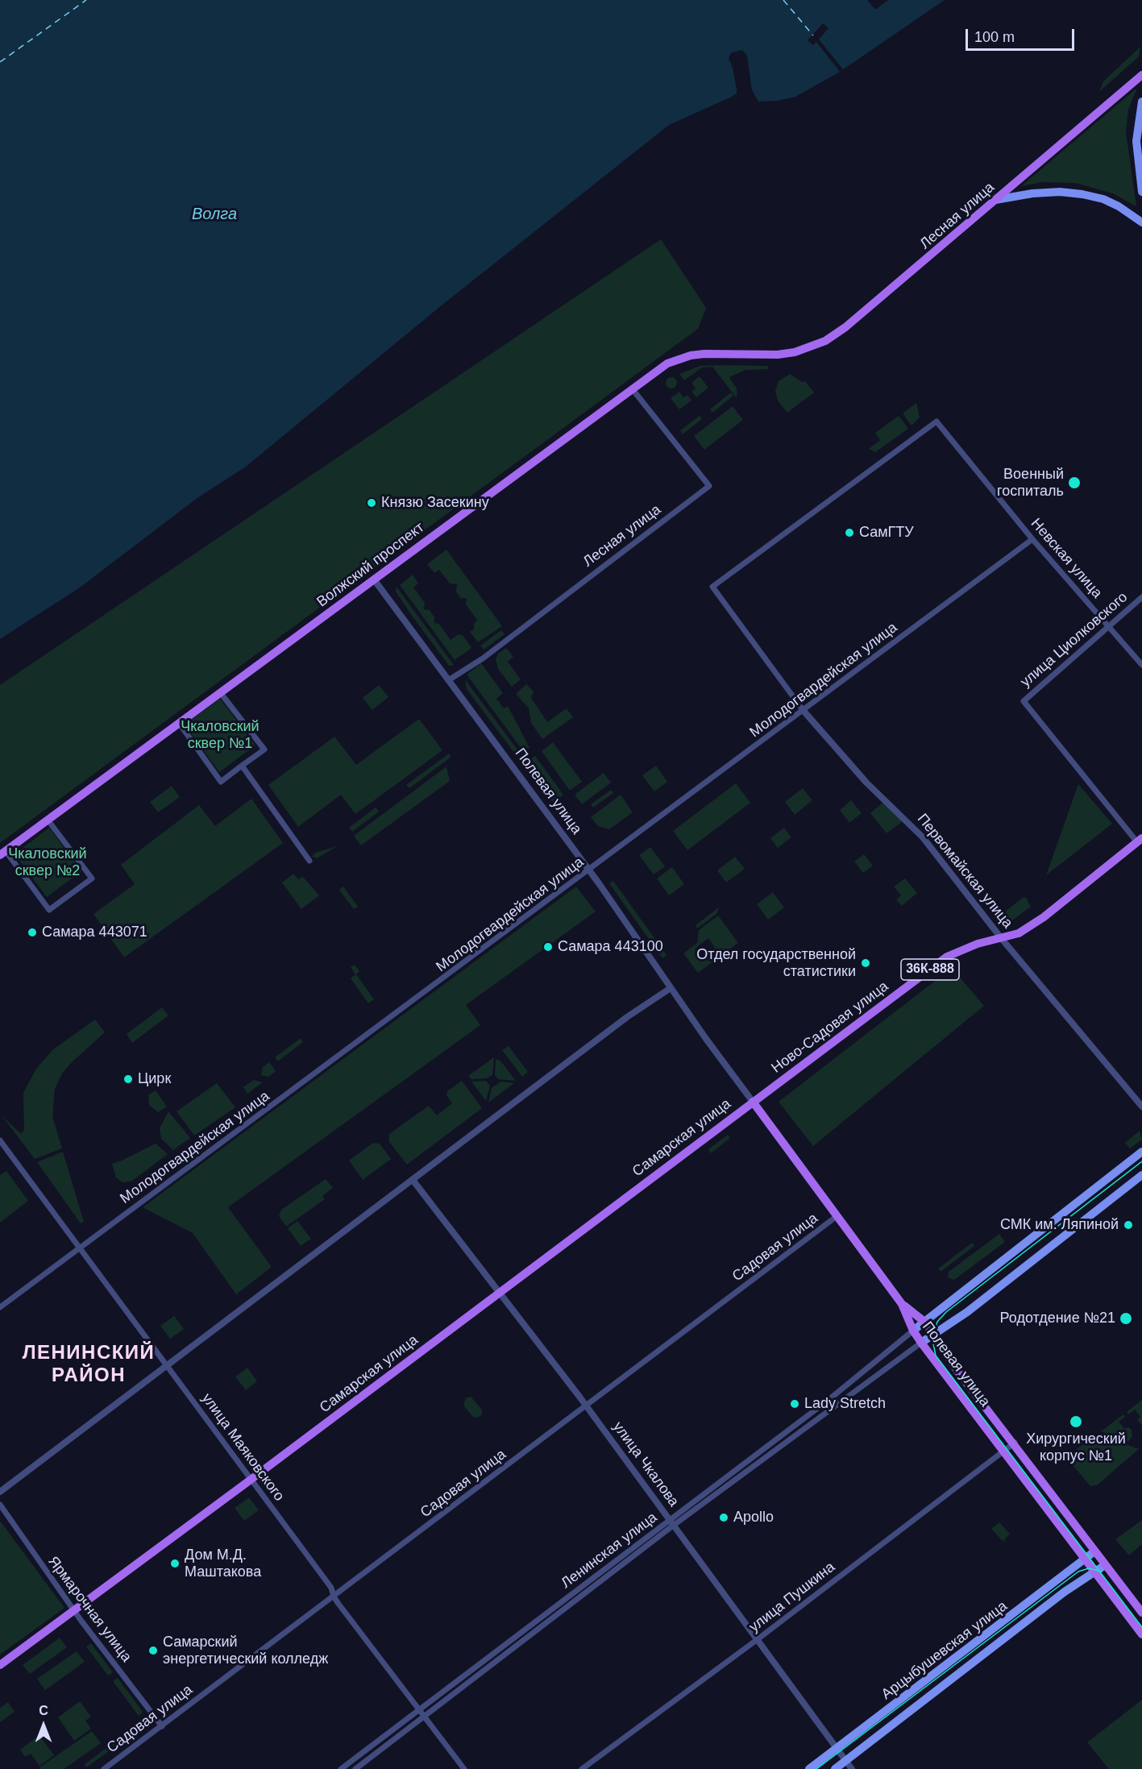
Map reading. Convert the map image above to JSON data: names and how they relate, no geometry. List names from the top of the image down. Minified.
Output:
{"streets":{"main road":["Лесная улица","Волжский проспект","Полевая улица","36К-888","Ново-Садовая улица","Самарская улица","Арцыбушевская улица"],"street":["Невская улица","улица Циолковского","Молодогвардейская улица","Первомайская улица","Садовая улица","улица Маяковского","улица Чкалова","Ленинская улица","улица Пушкина","Ярмарочная улица"]},"crossings":[["Лесная улица","Волжский проспект"],["Лесная улица","Полевая улица"],["Невская улица","улица Циолковского"],["Невская улица","Молодогвардейская улица"],["Невская улица","Первомайская улица"],["Волжский проспект","Полевая улица"],["улица Циолковского","Ново-Садовая улица"],["Молодогвардейская улица","Полевая улица"],["Молодогвардейская улица","Первомайская улица"],["Молодогвардейская улица","улица Маяковского"],["Полевая улица","Ново-Садовая улица"],["Полевая улица","Самарская улица"],["Полевая улица","Ленинская улица"],["Полевая улица","улица Пушкина"],["Полевая улица","Арцыбушевская улица"],["Первомайская улица","Ново-Садовая улица"],["Ново-Садовая улица","Самарская улица"],["Самарская улица","улица Маяковского"],["Самарская улица","улица Чкалова"],["Самарская улица","Ярмарочная улица"],["Садовая улица","улица Маяковского"],["Садовая улица","улица Чкалова"],["Садовая улица","Ярмарочная улица"],["улица Маяковского","Ленинская улица"],["улица Чкалова","Ленинская улица"],["улица Чкалова","улица Пушкина"],["улица Чкалова","Арцыбушевская улица"]],"districts":["ЛЕНИНСКИЙ РАЙОН"],"water":["Волга"],"parks":["Чкаловский сквер №1","Чкаловский сквер №2"],"places":["Военный госпиталь","Князю Засекину","СамГТУ","Самара 443071","Самара 443100","Отдел государственной статистики","Цирк","СМК им. Ляпиной","Родотдение №21","Lady Stretch","Хирургический корпус №1","Apollo","Дом М.Д. Маштакова","Самарский энергетический колледж"],"scale_bar":"100 m","north":"top"}
